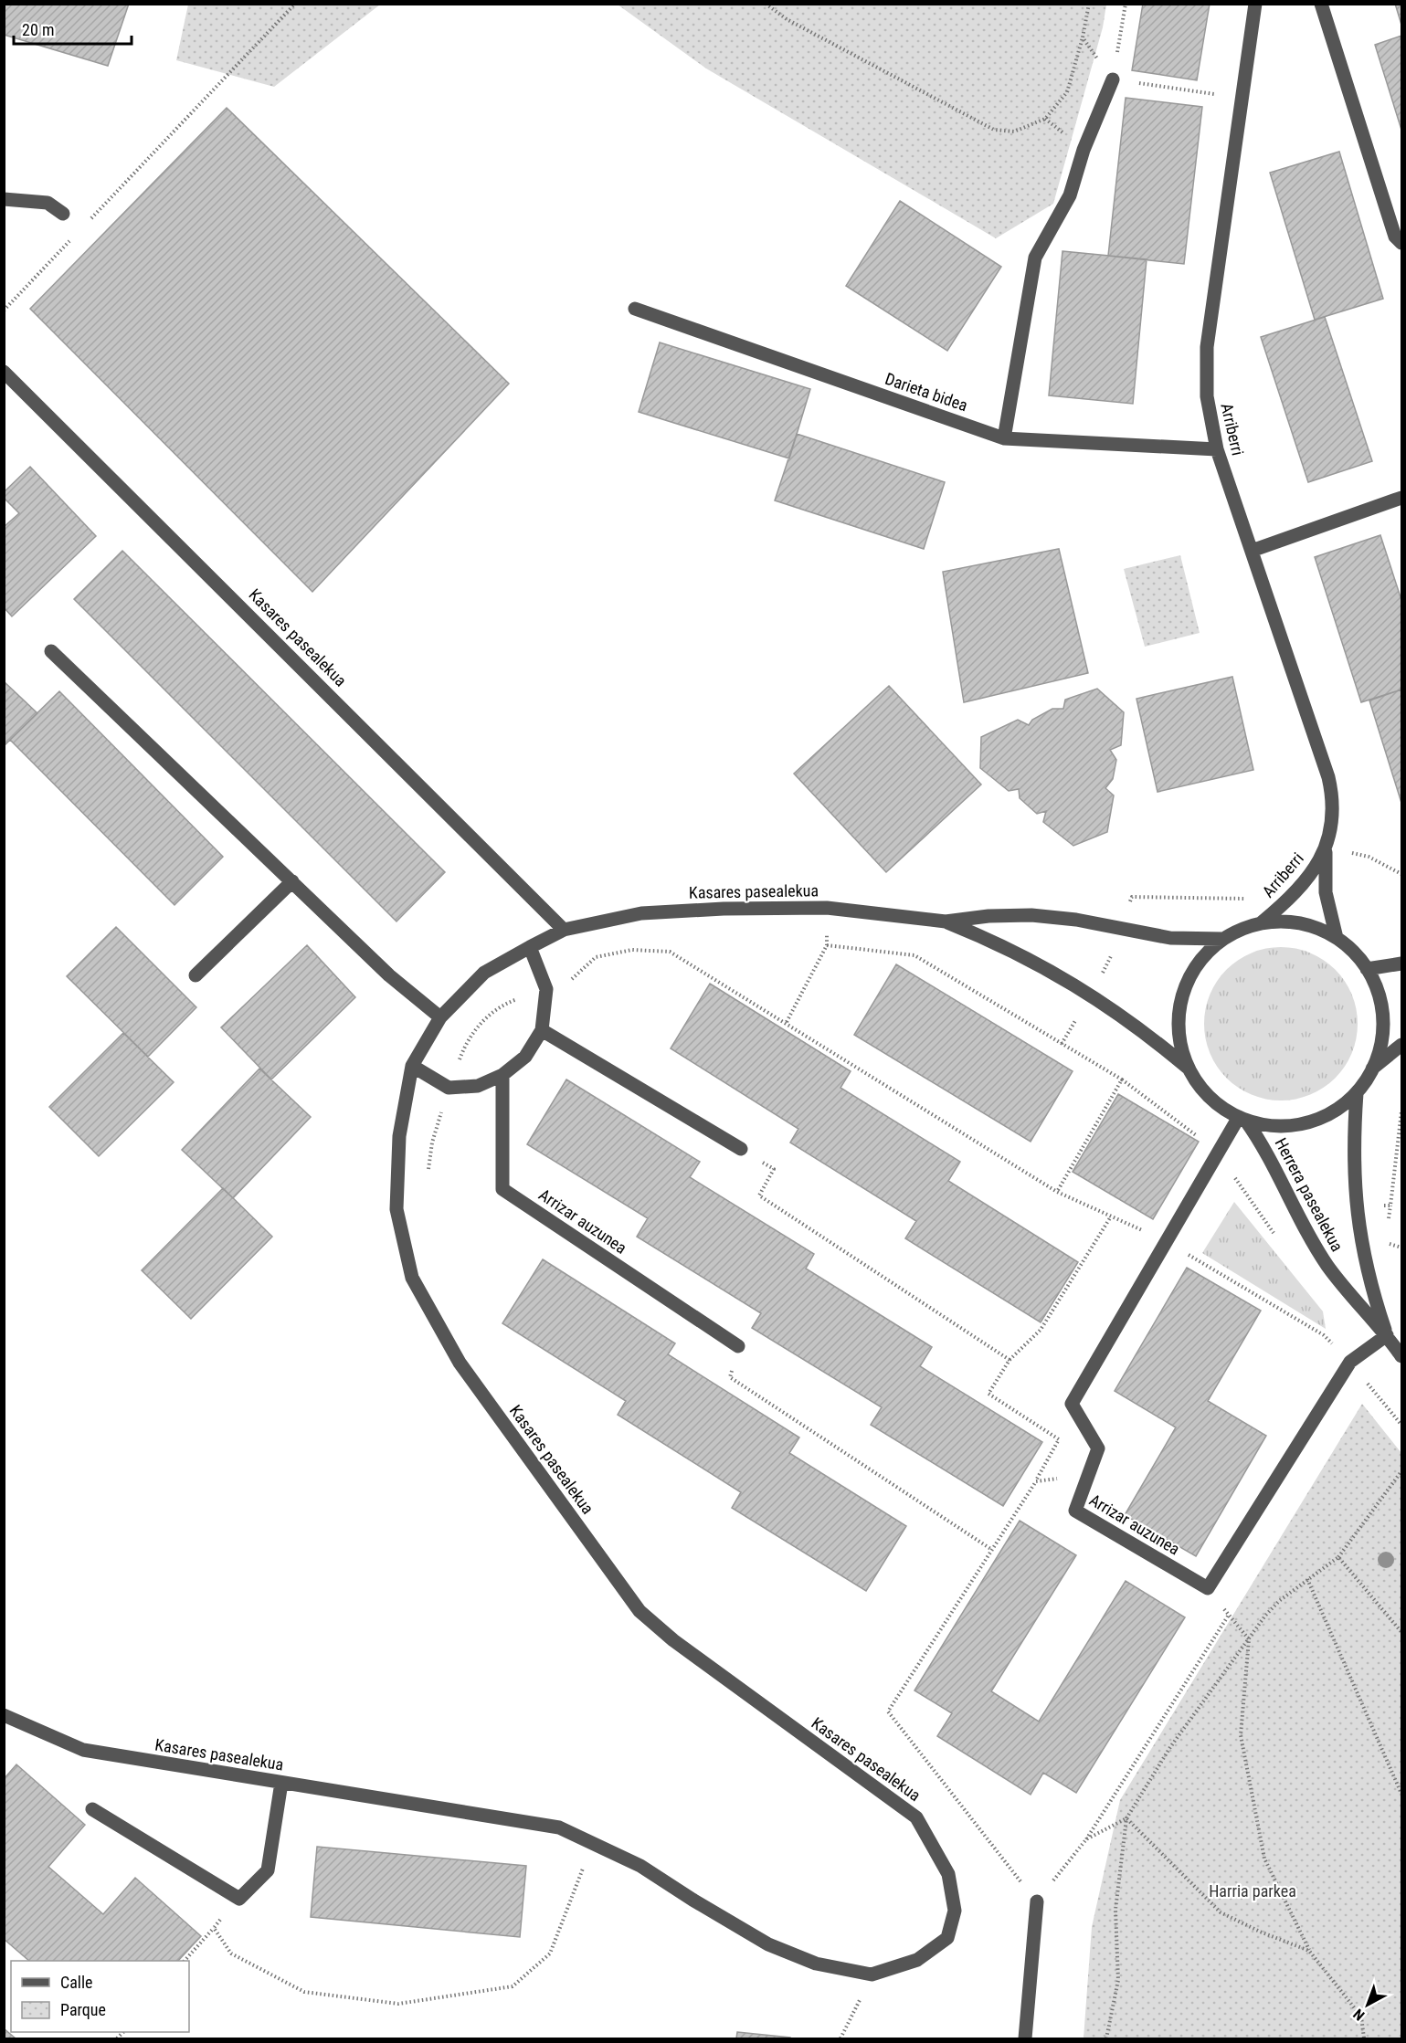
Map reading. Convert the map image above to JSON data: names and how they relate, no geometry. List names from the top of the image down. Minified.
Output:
{"streets":{"street":["Darieta bidea","Arriberri","Kasares pasealekua","Herrera pasealekua","Arrizar auzunea"]},"crossings":[["Darieta bidea","Arriberri"],["Arriberri","Kasares pasealekua"],["Arriberri","Herrera pasealekua"],["Arriberri","Arrizar auzunea"],["Herrera pasealekua","Arrizar auzunea"]],"parks":["Harria parkea"],"legend":["Calle","Parque"],"scale_bar":"20 m","north":"bottom left"}
